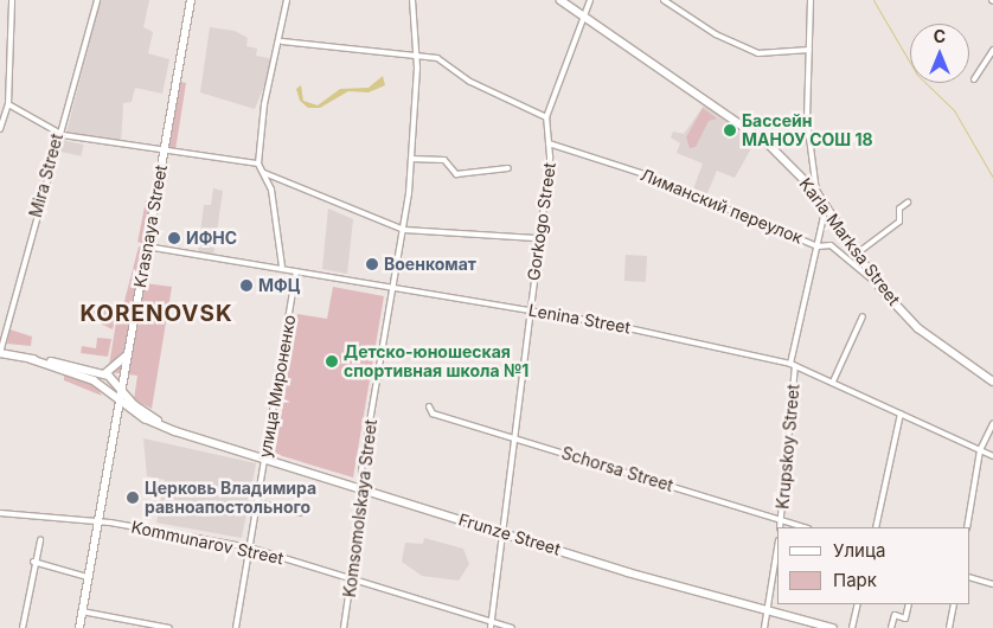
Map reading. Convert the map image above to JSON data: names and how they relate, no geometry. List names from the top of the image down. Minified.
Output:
{"streets":{"main road":["Krasnaya Street","Karla Marksa Street","Frunze Street"],"street":["Mira Street","Лиманский переулок","Gorkogo Street","Lenina Street","улица Мироненко","Krupskoy Street","Schorsa Street","Komsomolskaya Street","Kommunarov Street"]},"crossings":[["Mira Street","Frunze Street"],["Лиманский переулок","Gorkogo Street"],["Лиманский переулок","Karla Marksa Street"],["Лиманский переулок","Krupskoy Street"],["Gorkogo Street","Karla Marksa Street"],["Gorkogo Street","Lenina Street"],["Gorkogo Street","Schorsa Street"],["Gorkogo Street","Frunze Street"],["Gorkogo Street","Kommunarov Street"],["Krasnaya Street","Lenina Street"],["Krasnaya Street","Frunze Street"],["Krasnaya Street","Kommunarov Street"],["Karla Marksa Street","Krupskoy Street"],["Lenina Street","улица Мироненко"],["Lenina Street","Krupskoy Street"],["Lenina Street","Komsomolskaya Street"],["улица Мироненко","Frunze Street"],["улица Мироненко","Kommunarov Street"],["Krupskoy Street","Schorsa Street"],["Komsomolskaya Street","Frunze Street"],["Komsomolskaya Street","Kommunarov Street"]],"districts":["KORENOVSK"],"places":["Бассейн МАНОУ СОШ 18","ИФНС","Военкомат","МФЦ","Детско-юношеская спортивная школа №1","Церковь Владимира равноапостольного"],"legend":["Улица","Парк"],"north":"top"}
